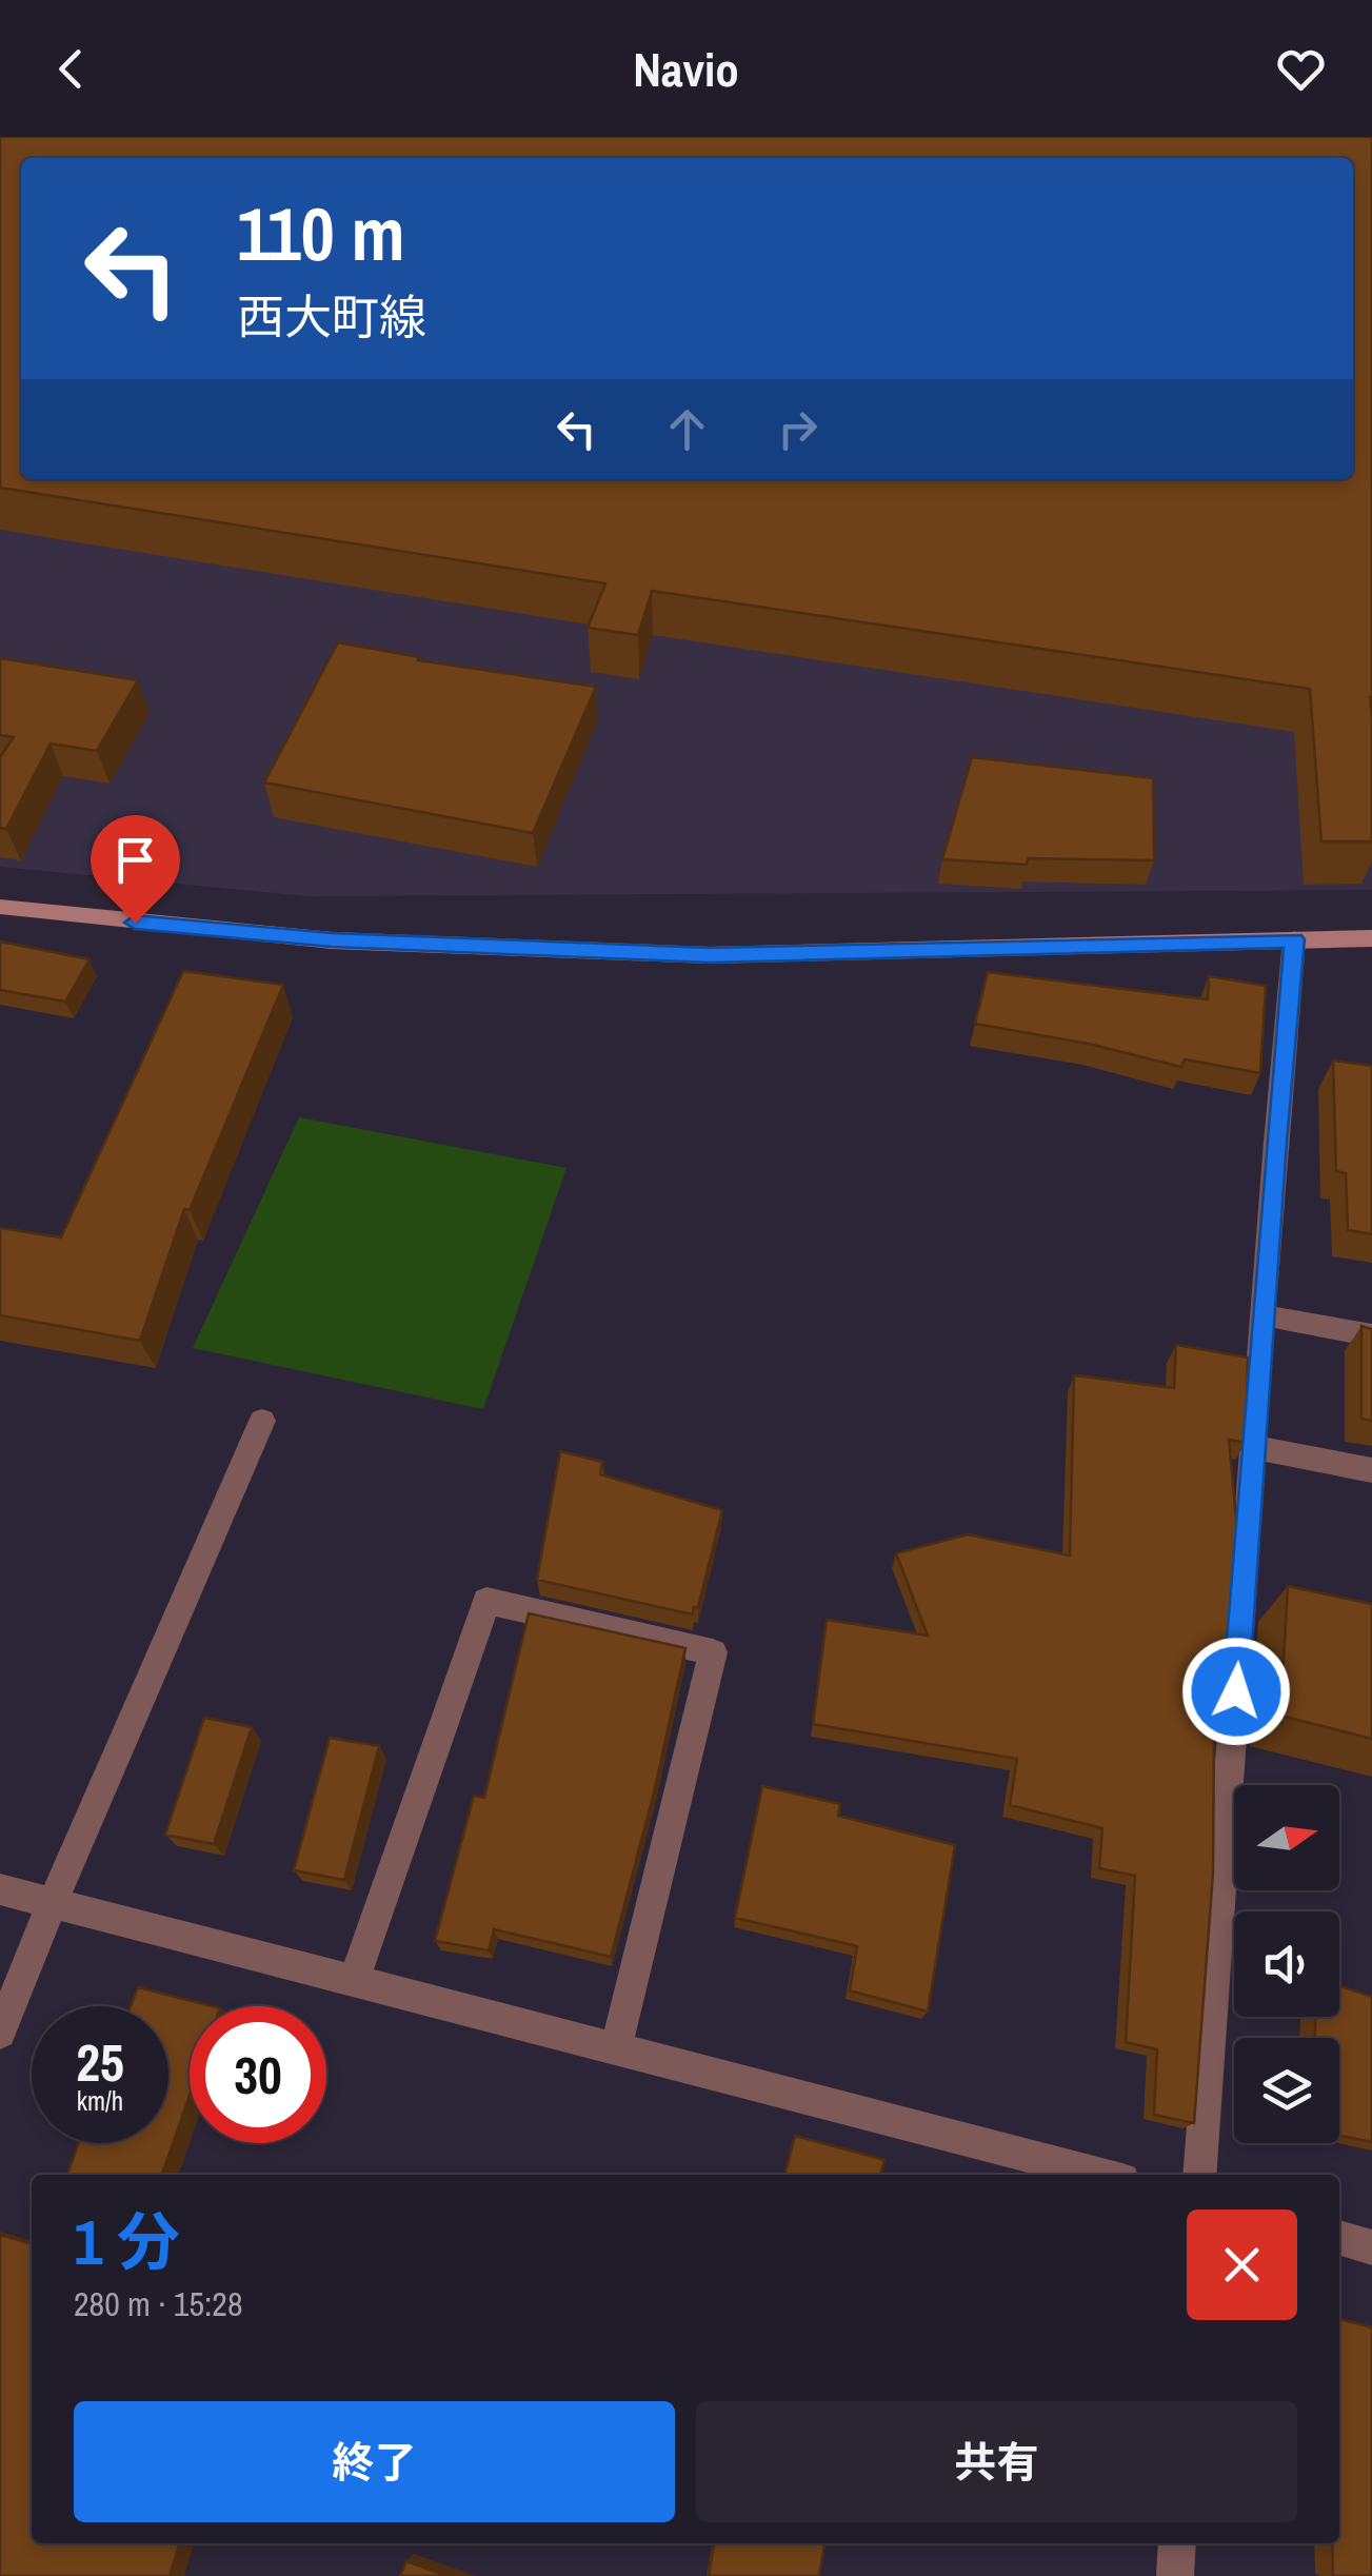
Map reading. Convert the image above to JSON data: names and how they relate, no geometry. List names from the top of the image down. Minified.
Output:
{"north":"right","page":{"header":"Navio","turn":["110 m","西大町線"],"speed":"25 km/h","limit":"30","heading":["1 分","280 m · 15:28"],"buttons":["終了","共有"]}}
